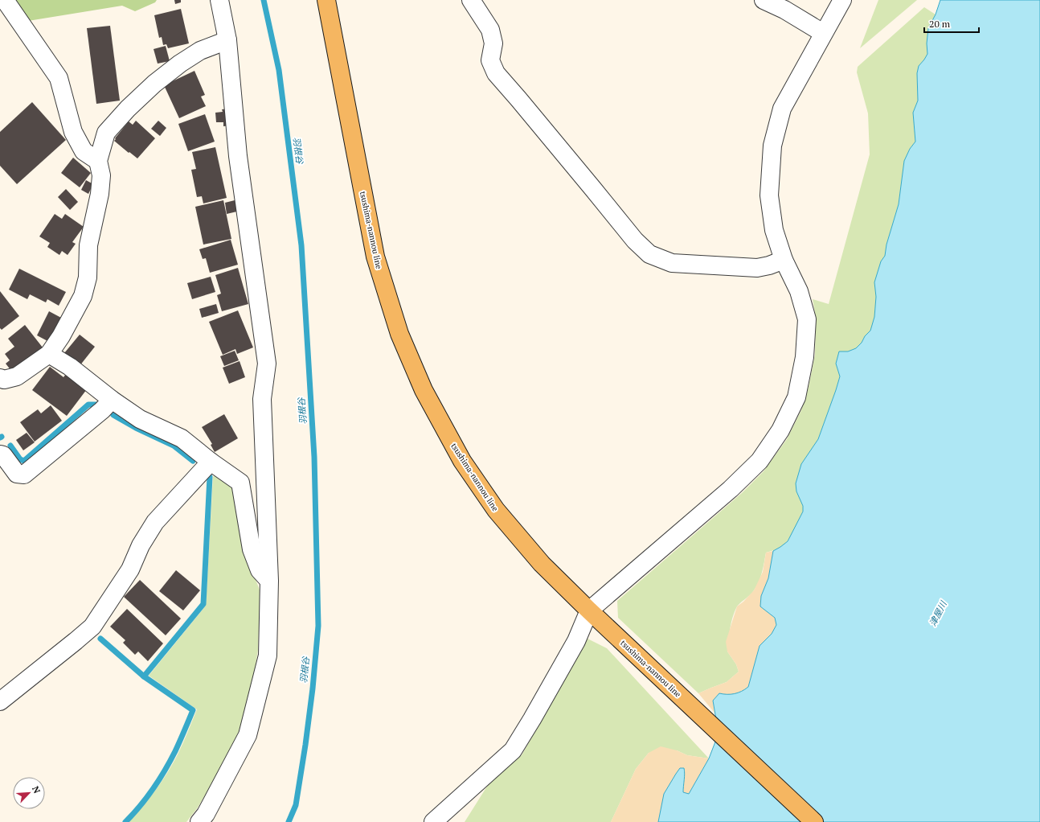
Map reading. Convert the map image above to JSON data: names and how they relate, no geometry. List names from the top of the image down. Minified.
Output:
{"streets":{"main road":["tsushima-nannou line"]},"water":["羽根谷","津屋川"],"scale_bar":"20 m","north":"top right"}
